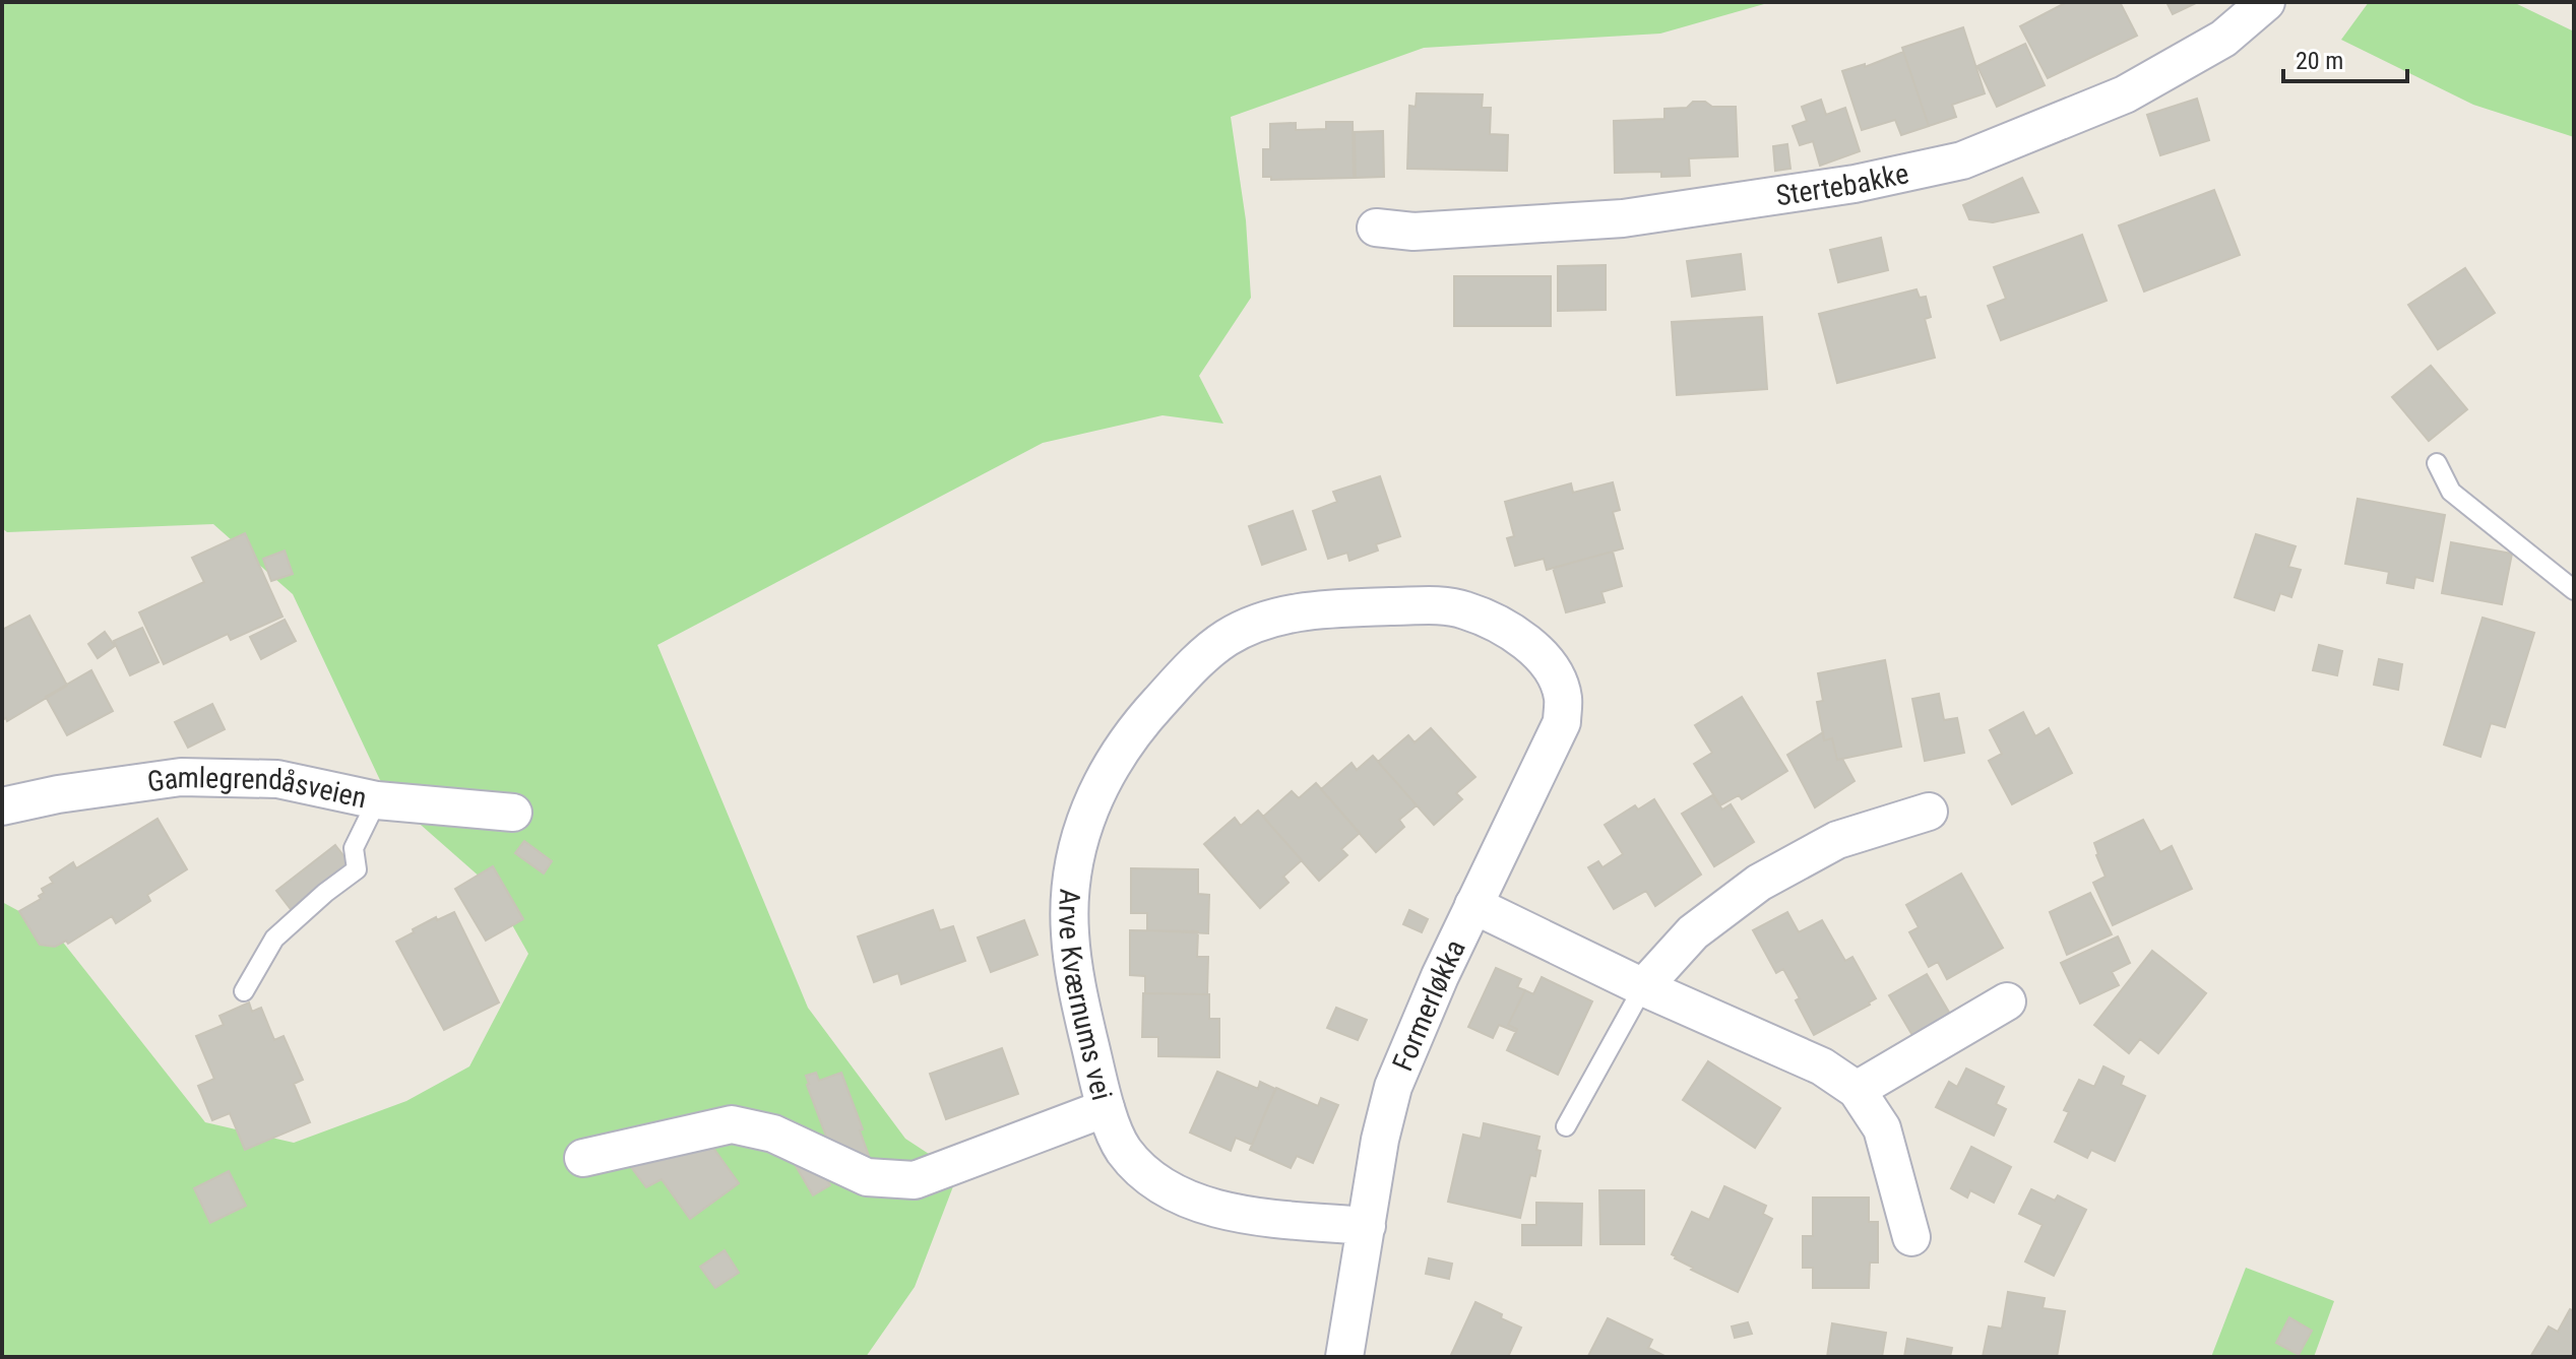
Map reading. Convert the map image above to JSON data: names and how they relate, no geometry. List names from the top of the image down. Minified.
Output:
{"streets":{"street":["Stertebakke","Gamlegrendåsveien","Arve Kværnums vei","Formerløkka"]},"crossings":[["Arve Kværnums vei","Formerløkka"]],"scale_bar":"20 m"}
